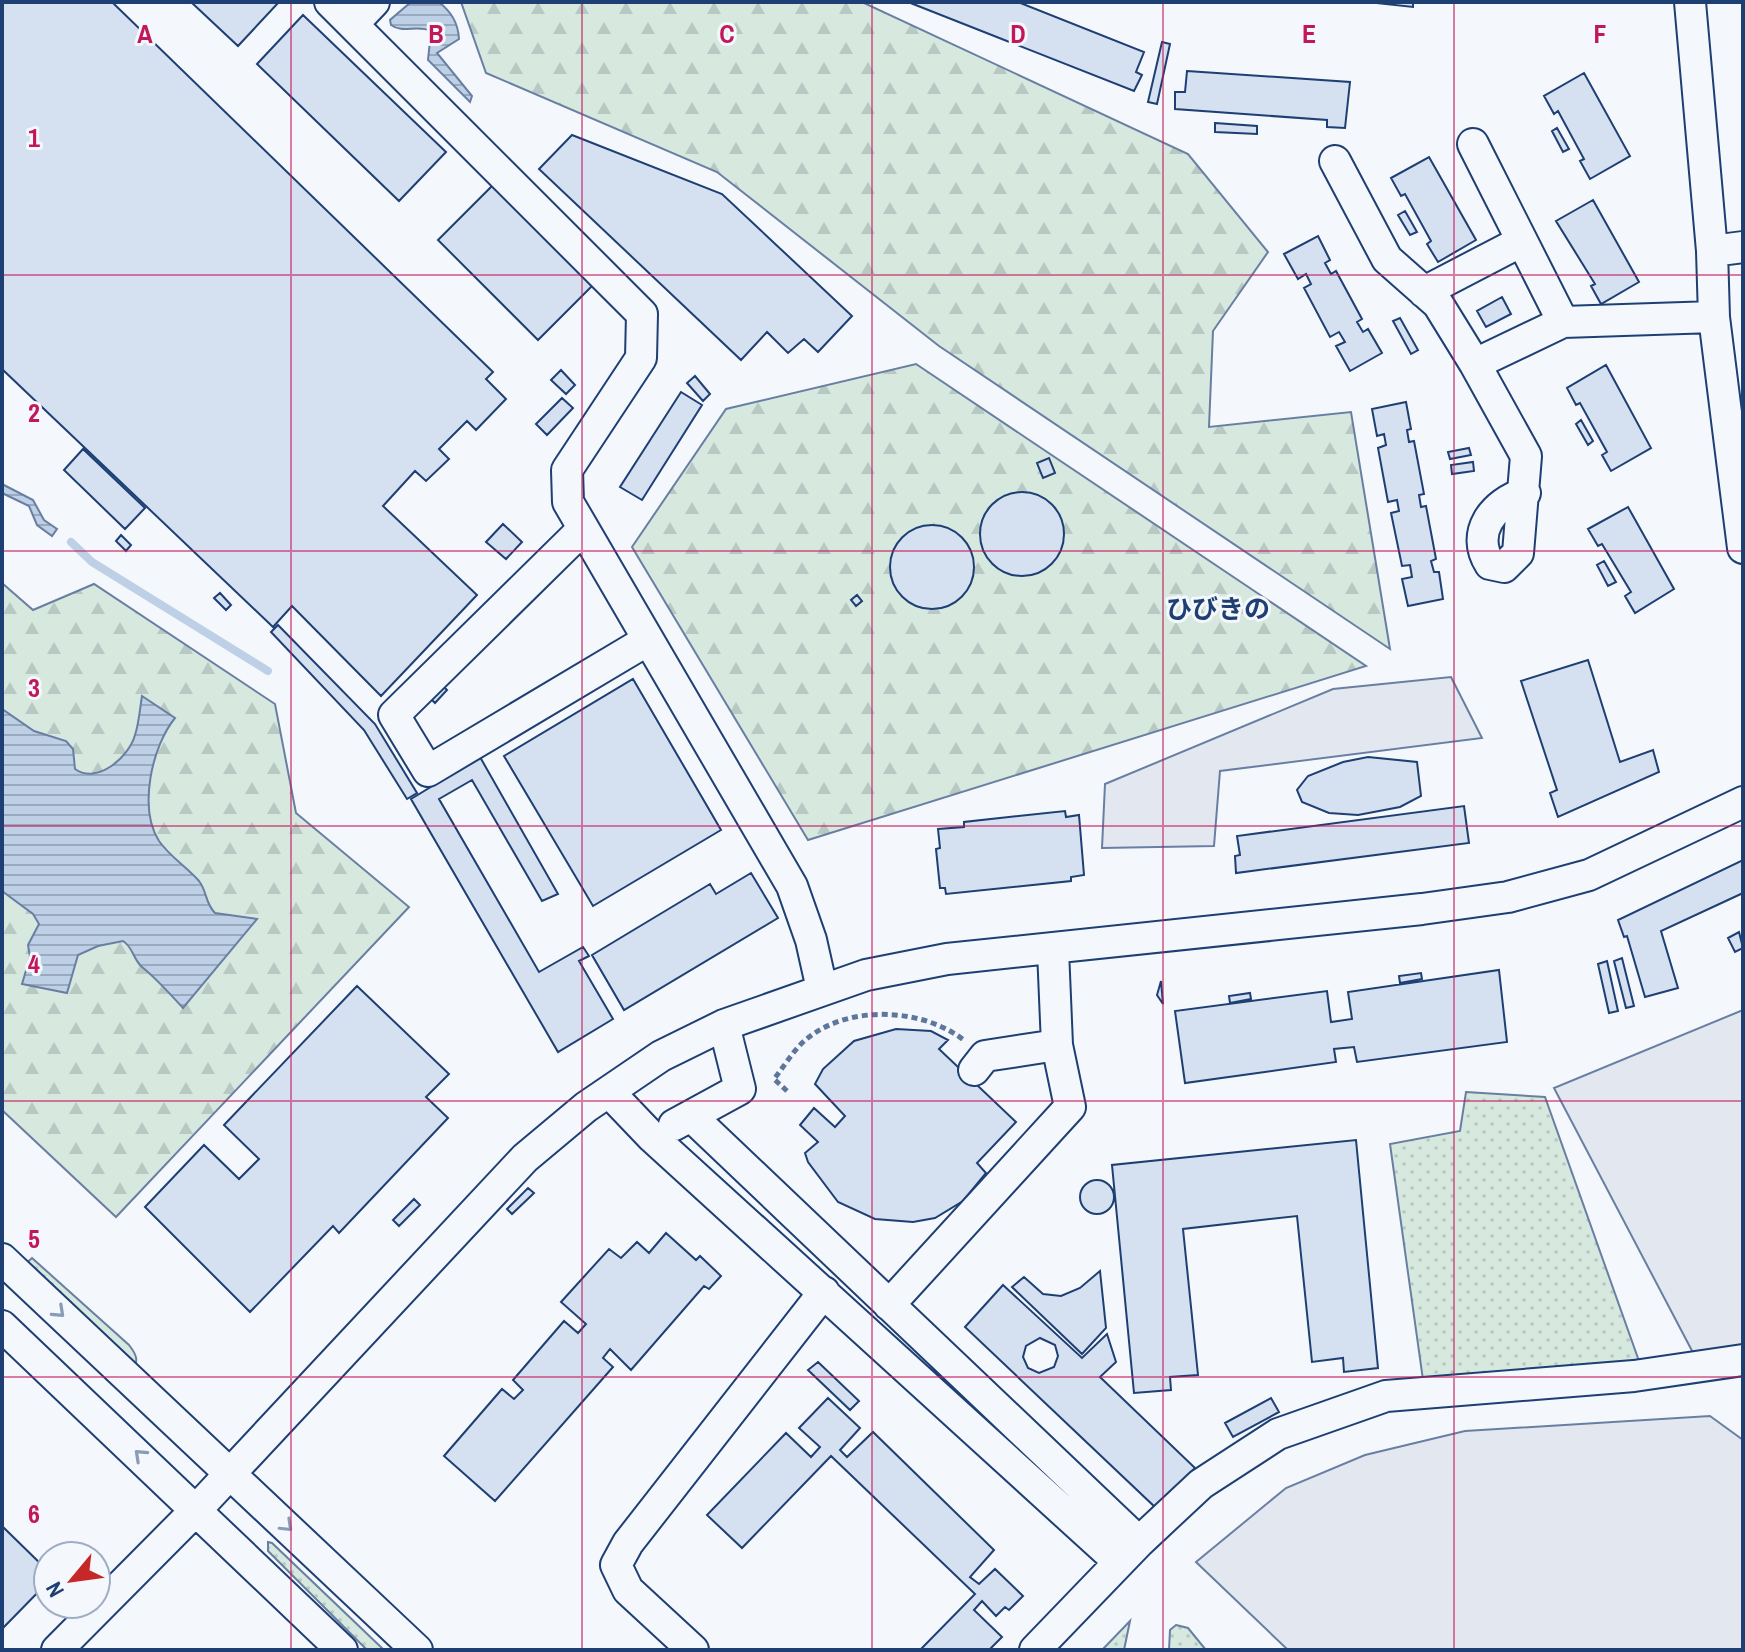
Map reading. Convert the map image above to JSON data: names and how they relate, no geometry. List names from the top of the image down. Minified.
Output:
{"districts":["ひびきの"],"north":"bottom left","grid":{"columns":["A","B","C","D","E","F"],"rows":["1","2","3","4","5","6"]}}
